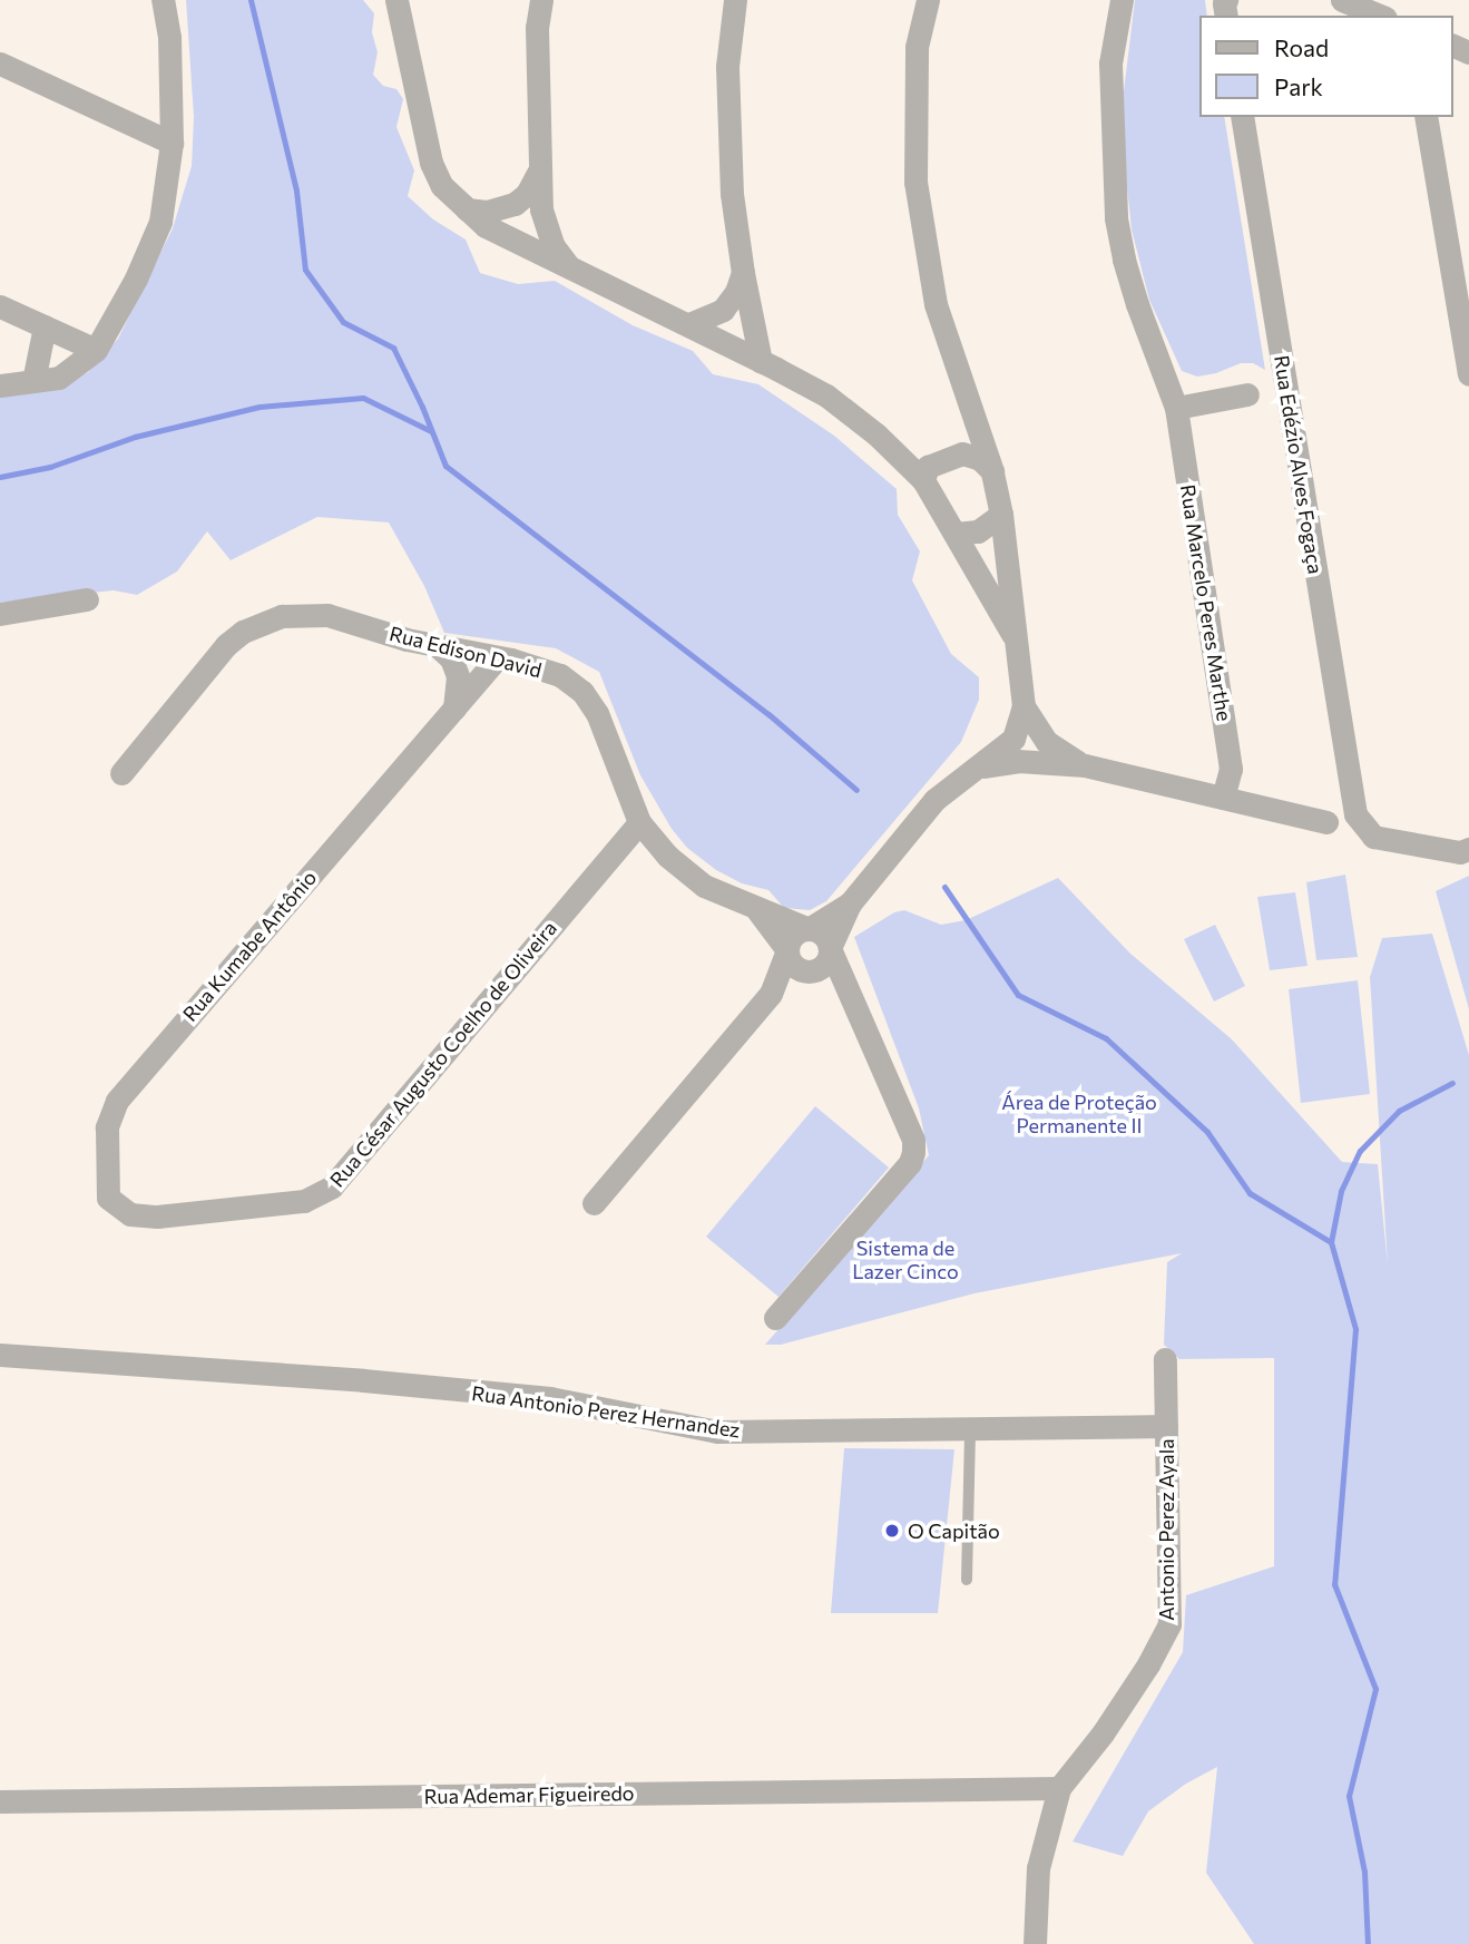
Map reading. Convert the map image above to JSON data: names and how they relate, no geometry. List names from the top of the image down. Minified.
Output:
{"streets":{"street":["Rua Edézio Alves Fogaça","Rua Marcelo Peres Marthe","Rua Edison David","Rua Kumabe Antônio","Rua César Augusto Coelho de Oliveira","Rua Antonio Perez Hernandez","Antonio Perez Ayala","Rua Ademar Figueiredo"]},"crossings":[["Rua Edison David","Rua Kumabe Antônio"],["Rua Edison David","Rua César Augusto Coelho de Oliveira"],["Rua Kumabe Antônio","Rua César Augusto Coelho de Oliveira"],["Rua Antonio Perez Hernandez","Antonio Perez Ayala"],["Antonio Perez Ayala","Rua Ademar Figueiredo"]],"parks":["Área de Proteção Permanente II","Sistema de Lazer Cinco"],"places":["O Capitão"],"legend":["Road","Park"]}
